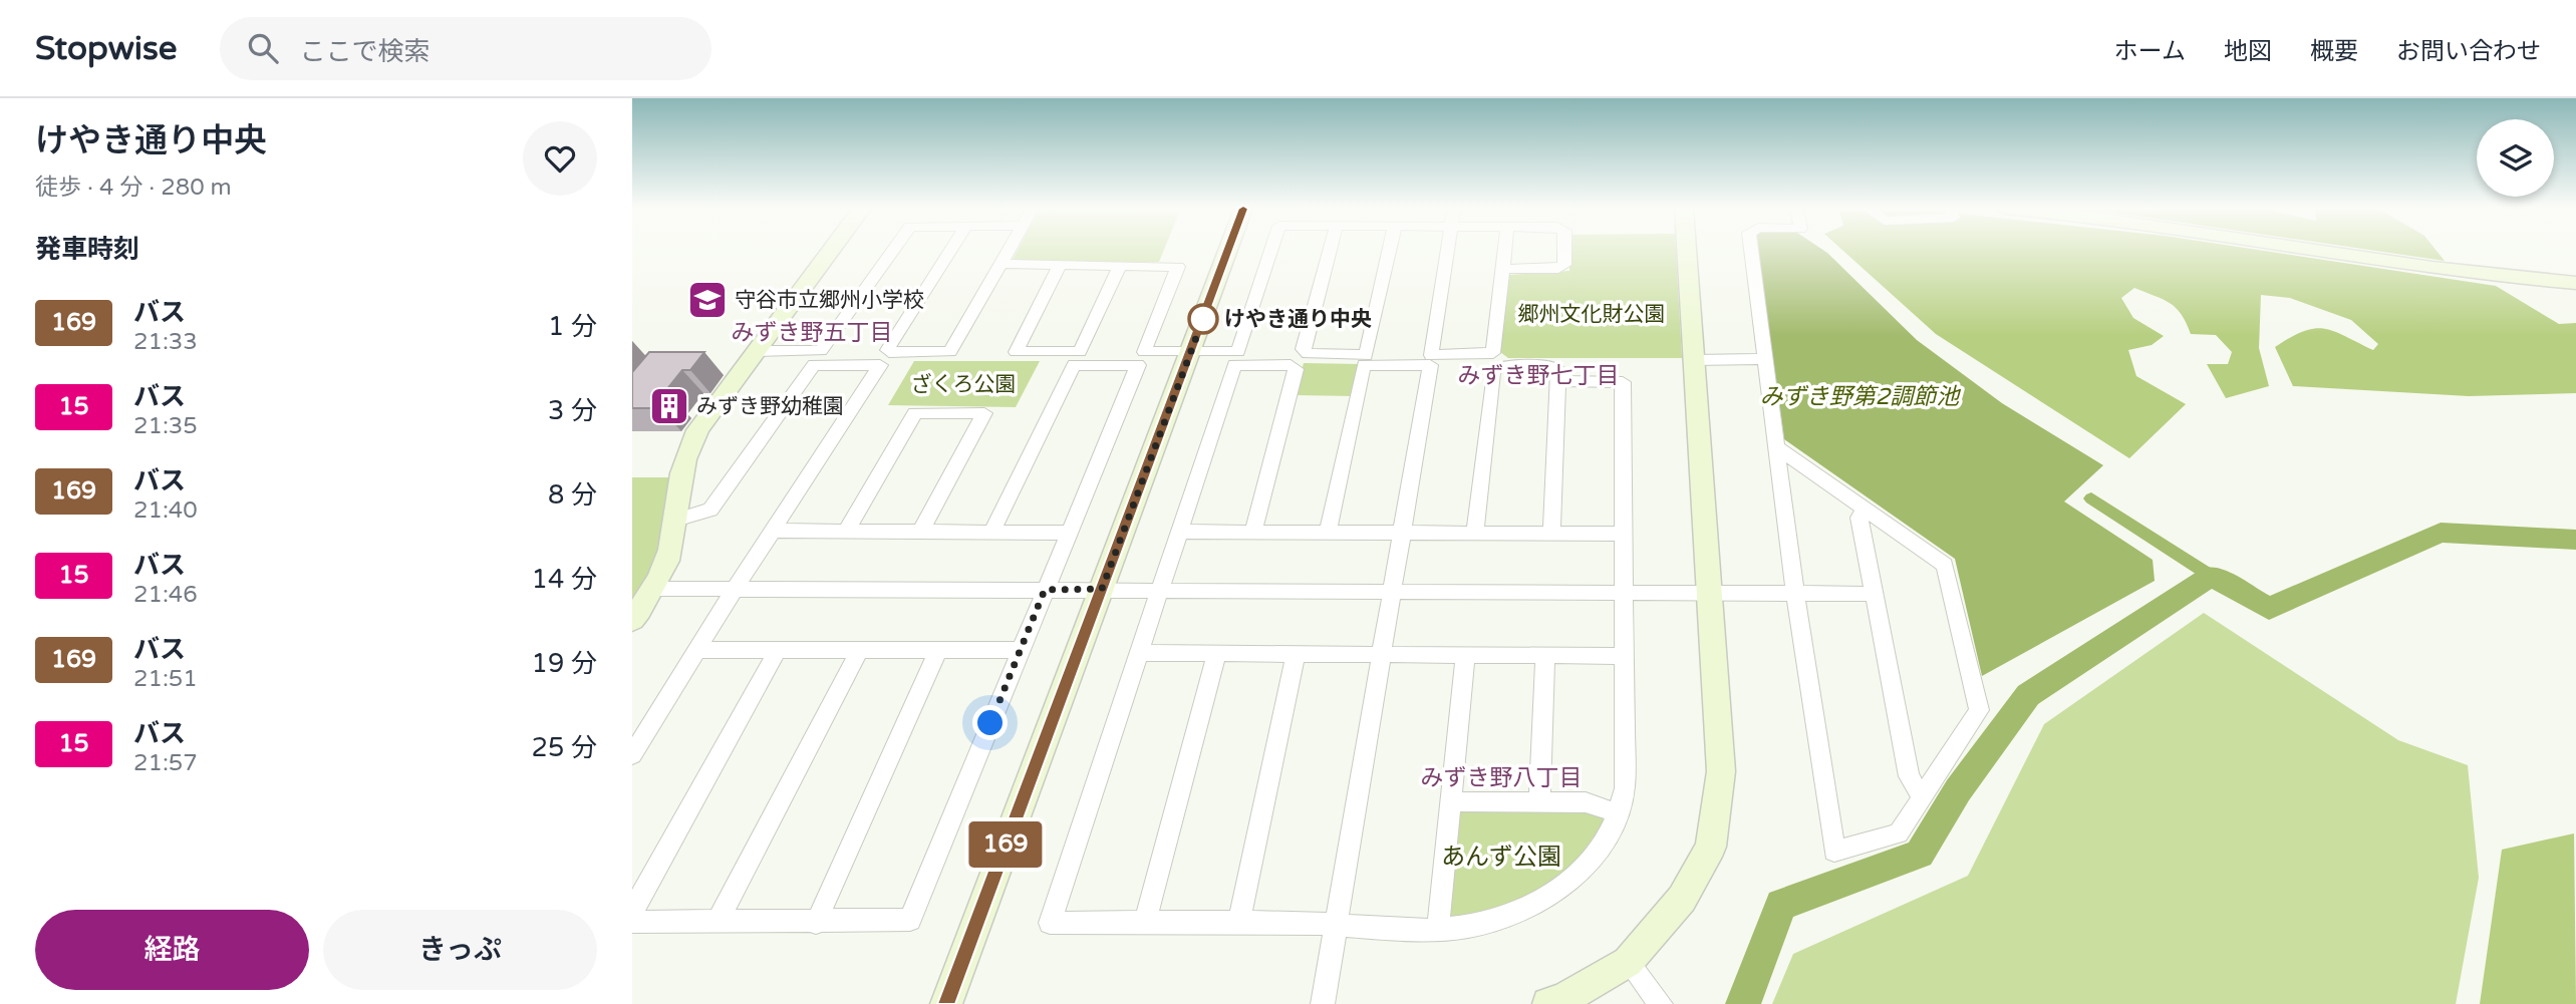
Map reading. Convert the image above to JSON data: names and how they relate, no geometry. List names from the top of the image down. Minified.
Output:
{"districts":["みずき野五丁目","みずき野七丁目","みずき野八丁目"],"water":["みずき野第2調節池"],"parks":["郷州文化財公園","ざくろ公園","あんず公園"],"places":{"school or university":["守谷市立郷州小学校"],"other":["けやき通り中央"],"building":["みずき野幼稚園"]},"lines":["bus line 169"],"page":{"header":"Stopwise","search":"ここで検索","nav":["ホーム","地図","概要","お問い合わせ"],"heading":[["けやき通り中央","徒歩 · 4 分 · 280 m"],"発車時刻"],"on_map":"169","list":[{"mark":"169","name":"バス","note":"21:33","value":"1 分"},{"mark":"15","name":"バス","note":"21:35","value":"3 分"},{"mark":"169","name":"バス","note":"21:40","value":"8 分"},{"mark":"15","name":"バス","note":"21:46","value":"14 分"},{"mark":"169","name":"バス","note":"21:51","value":"19 分"},{"mark":"15","name":"バス","note":"21:57","value":"25 分"}],"buttons":["経路","きっぷ"]}}
